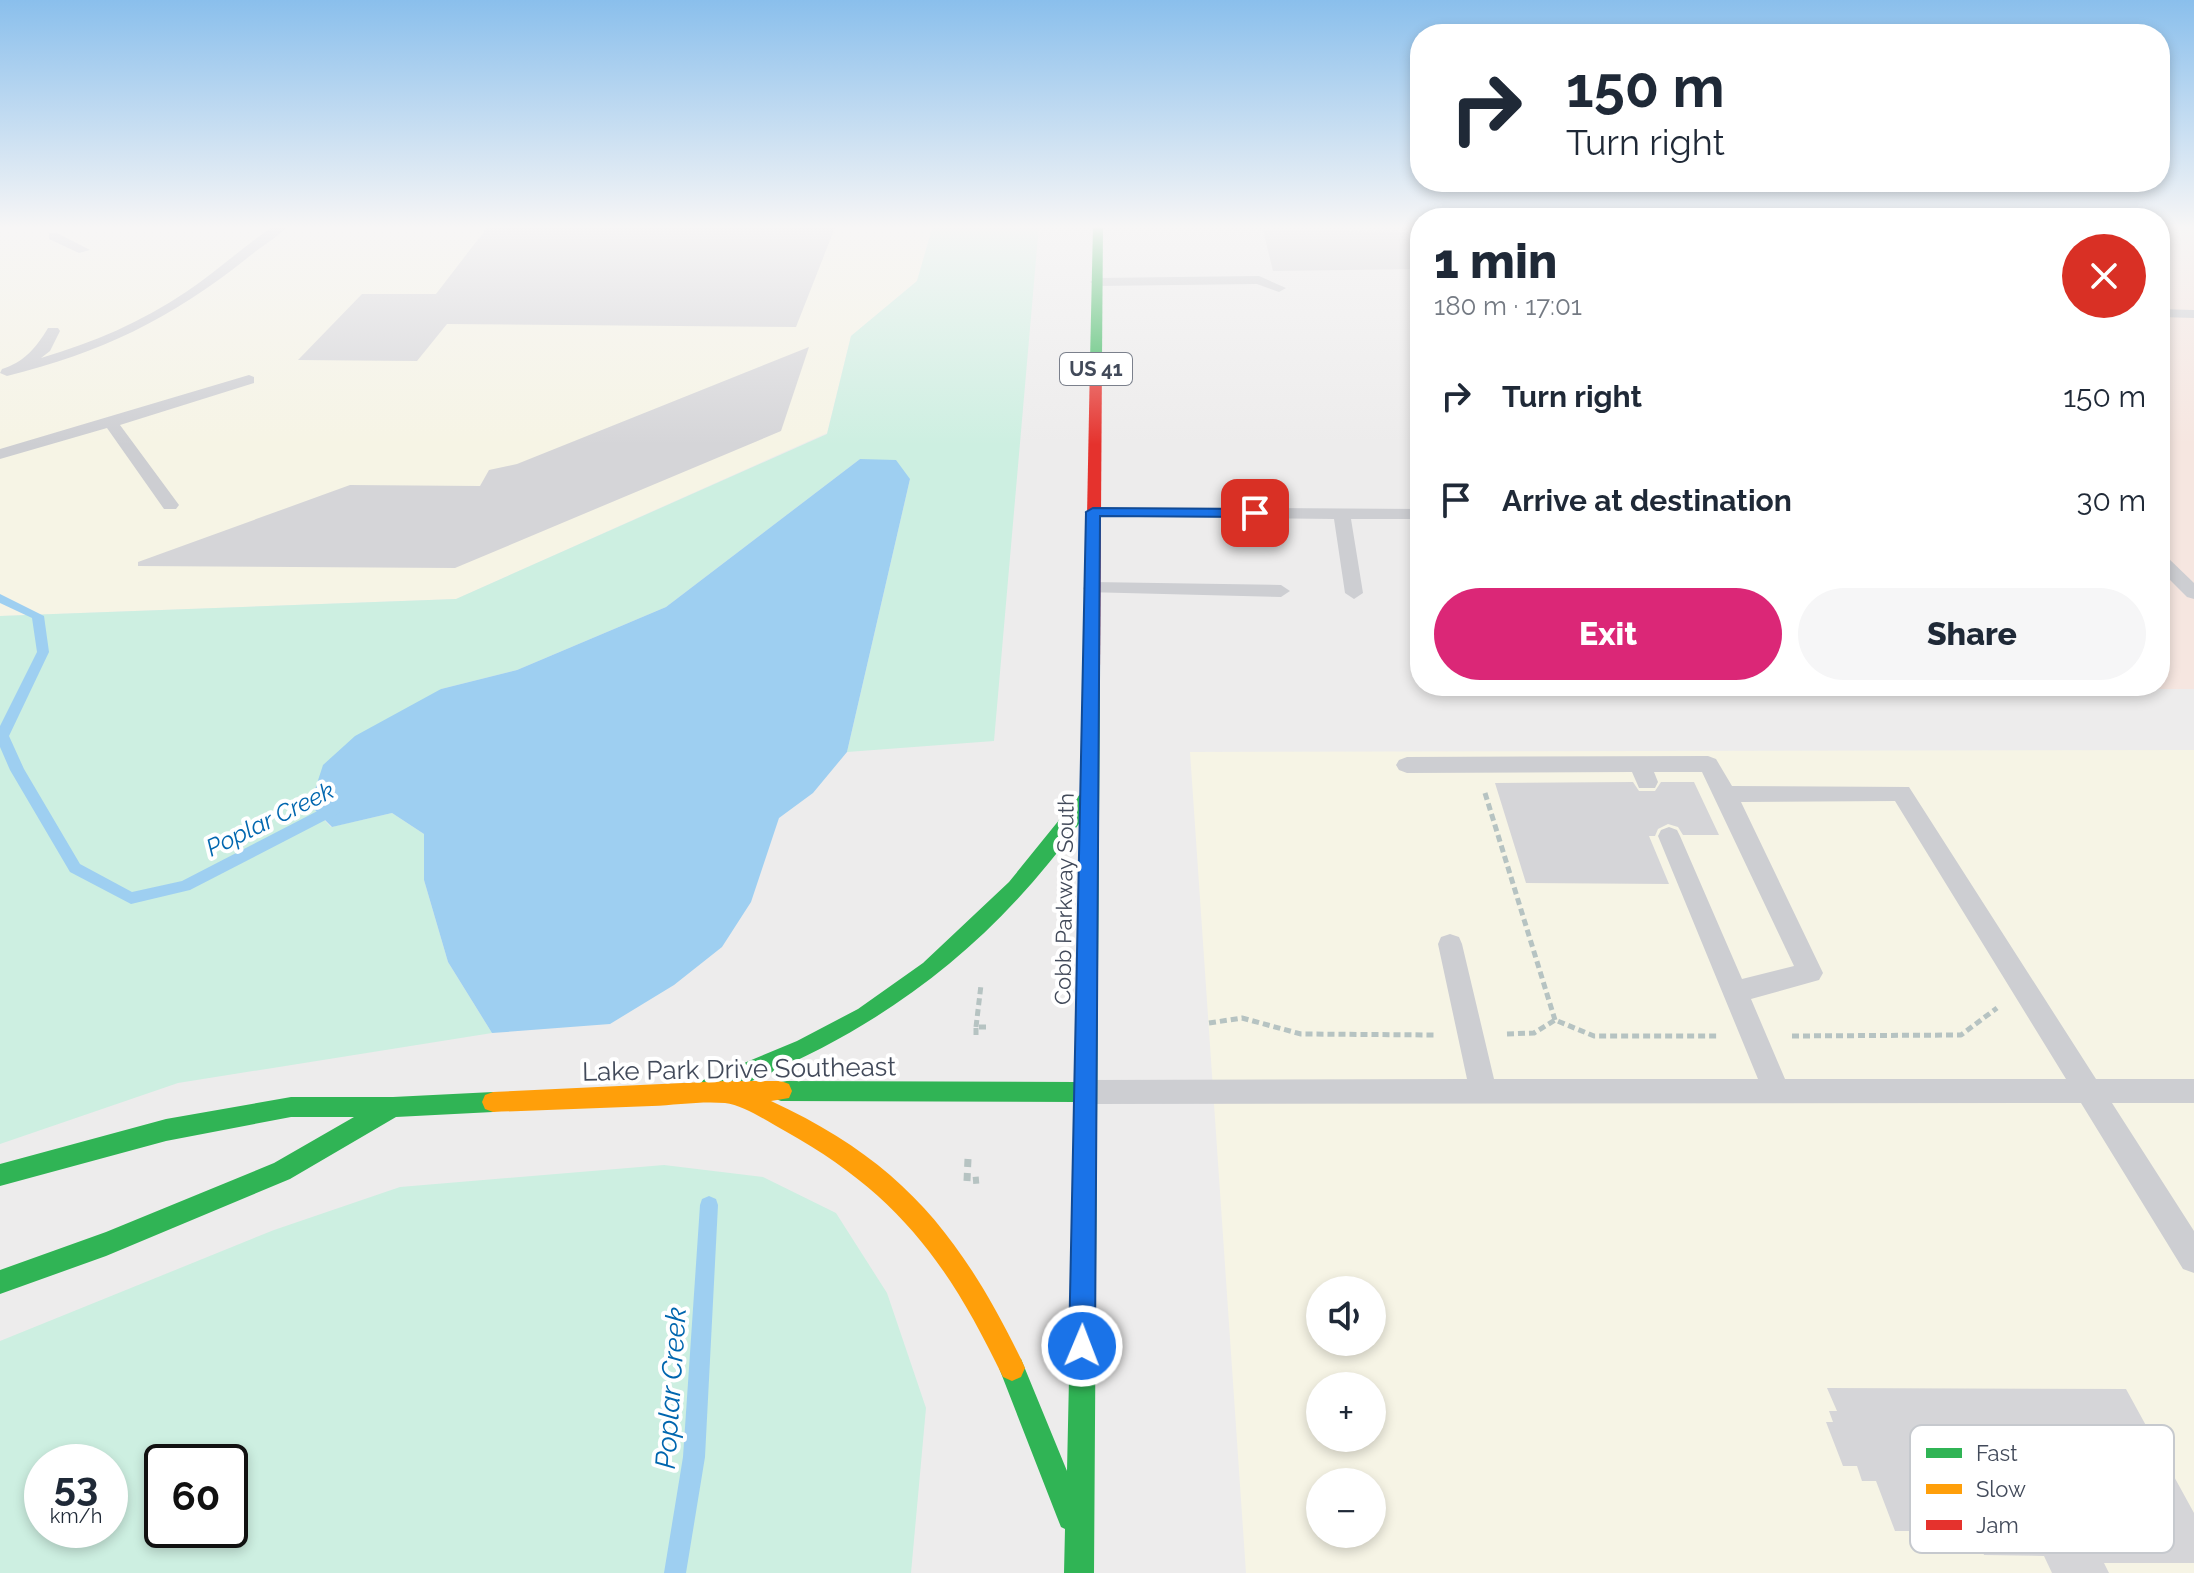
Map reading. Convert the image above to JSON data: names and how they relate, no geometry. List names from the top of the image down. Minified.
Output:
{"streets":{"main road":["US 41","Cobb Parkway South","Lake Park Drive Southeast"]},"crossings":[["Cobb Parkway South","Lake Park Drive Southeast"]],"water":["Poplar Creek"],"legend":["Fast","Slow","Jam"],"page":{"turn":["150 m","Turn right"],"heading":["1 min","180 m · 17:01"],"list":[{"name":"Turn right","value":"150 m"},{"name":"Arrive at destination","value":"30 m"}],"buttons":["Exit","Share"],"map_buttons":["+","−"],"speed":"53 km/h","limit":"60"}}
